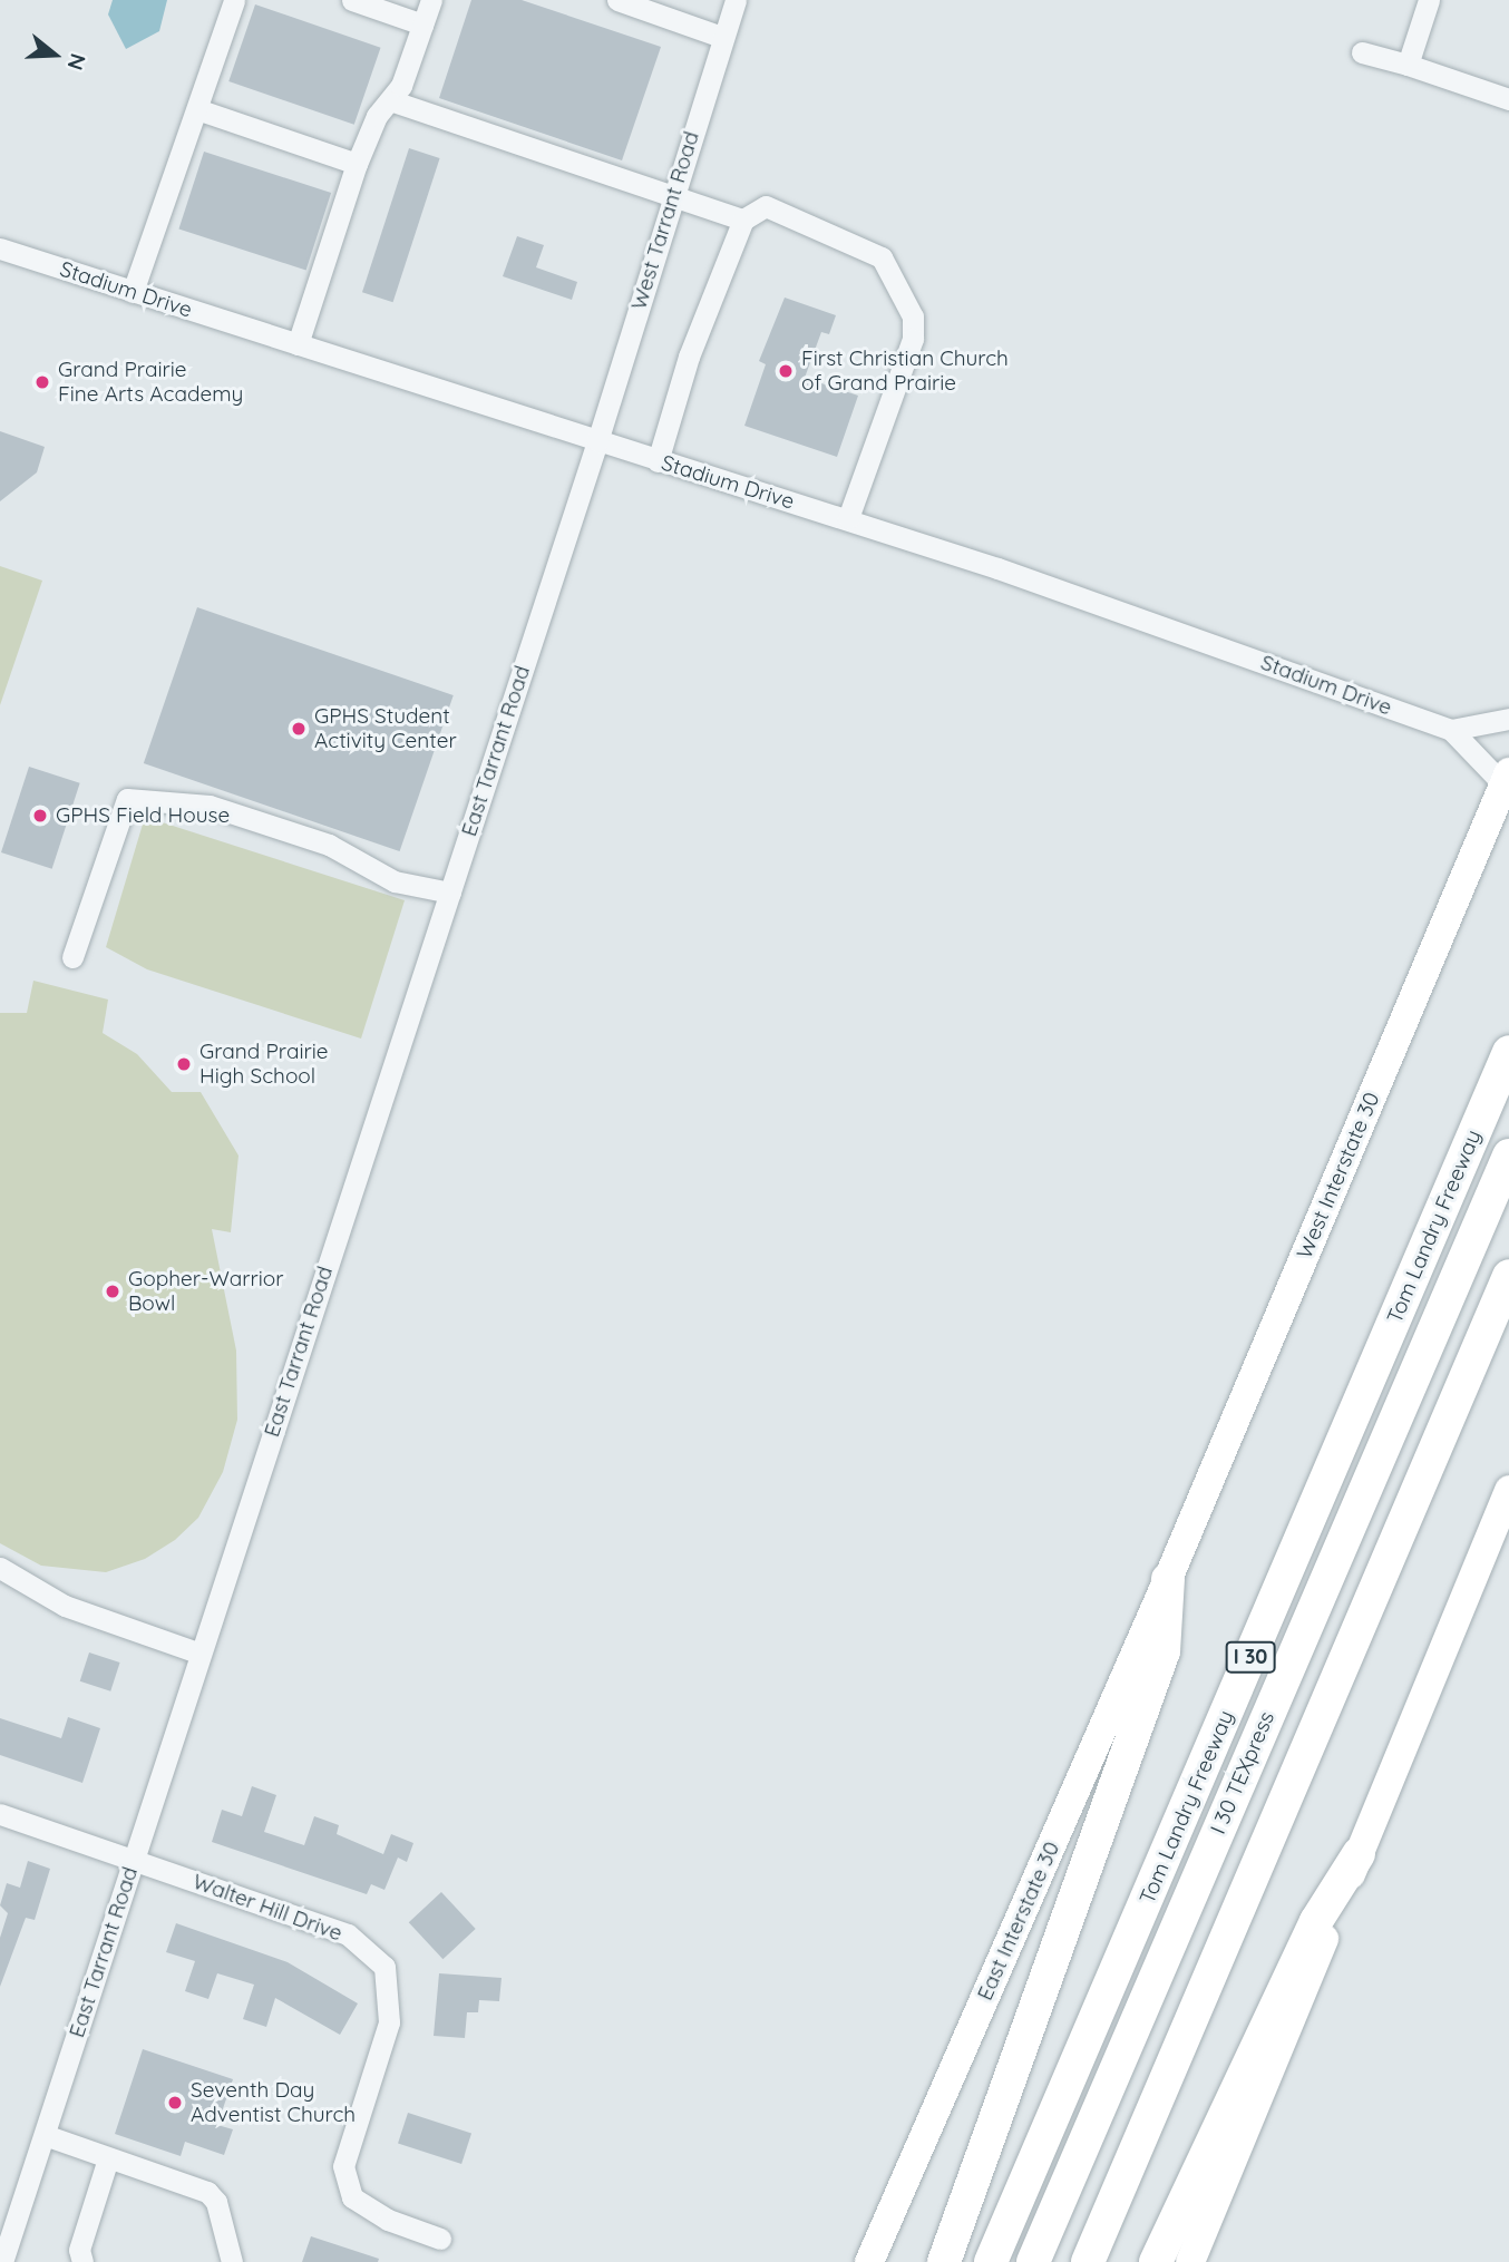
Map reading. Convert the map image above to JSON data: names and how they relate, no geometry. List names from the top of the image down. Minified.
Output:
{"streets":{"highway":["Tom Landry Freeway","I 30","I 30 TEXpress"],"main road":["West Interstate 30","East Interstate 30"],"street":["West Tarrant Road","Stadium Drive","East Tarrant Road","Walter Hill Drive"]},"crossings":[["West Tarrant Road","Stadium Drive"],["West Tarrant Road","East Tarrant Road"],["Stadium Drive","East Tarrant Road"],["Stadium Drive","West Interstate 30"],["East Tarrant Road","Walter Hill Drive"],["West Interstate 30","East Interstate 30"]],"places":["First Christian Church of Grand Prairie","Grand Prairie Fine Arts Academy","GPHS Student Activity Center","GPHS Field House","Grand Prairie High School","Gopher-Warrior Bowl","Seventh Day Adventist Church"],"north":"right"}
